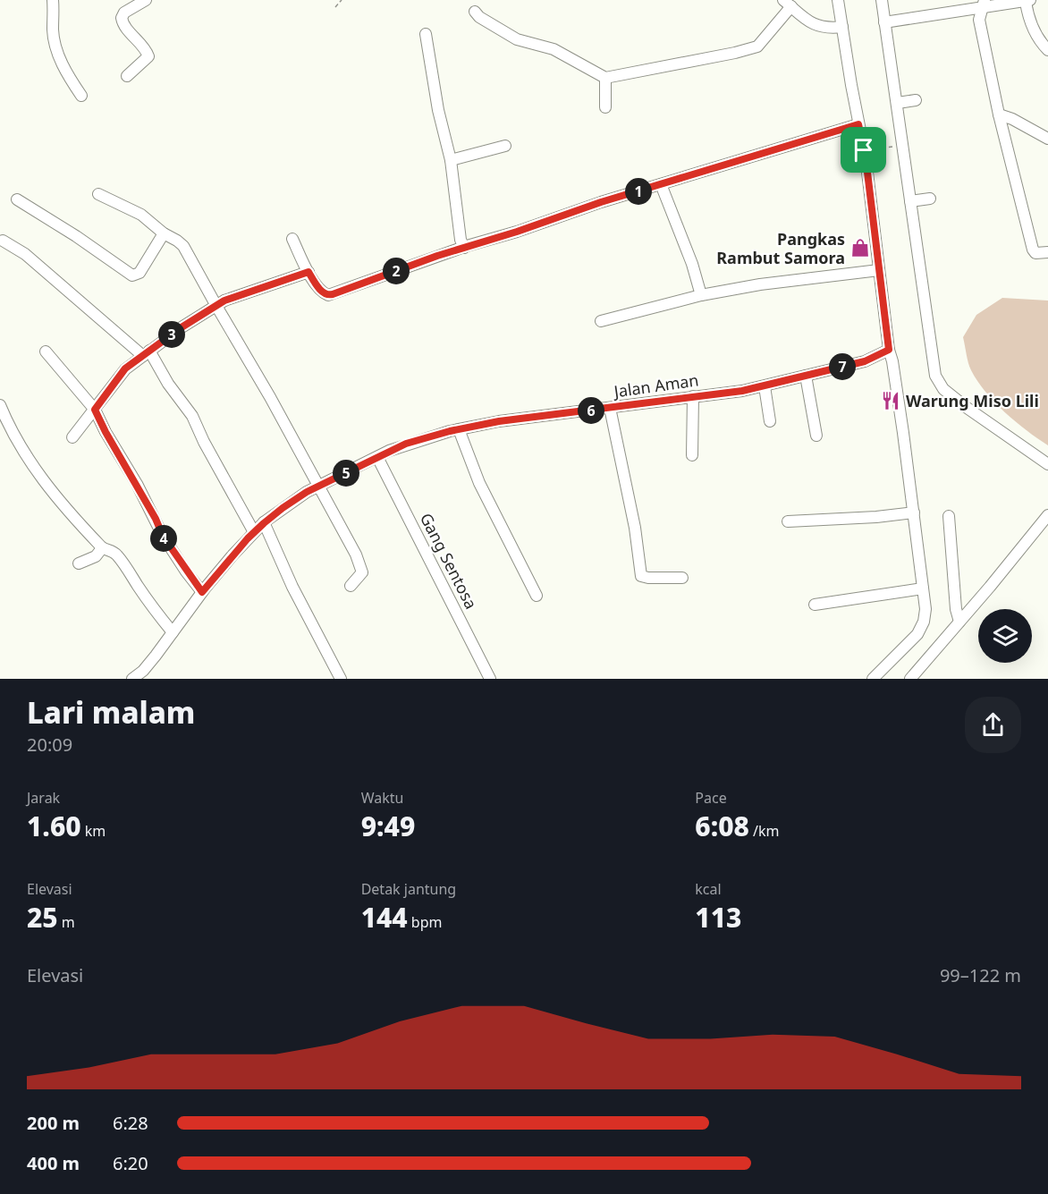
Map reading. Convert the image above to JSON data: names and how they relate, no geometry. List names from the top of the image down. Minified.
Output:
{"streets":{"street":["Jalan Aman","Gang Sentosa"]},"crossings":[["Jalan Aman","Gang Sentosa"]],"places":{"shop":["Pangkas Rambut Samora"],"restaurant":["Warung Miso Lili"]},"page":{"pins":["1","2","3","7","6","5","4"],"heading":["Lari malam","20:09"],"stats":[["Jarak","1.60 km"],["Waktu","9:49"],["Pace","6:08 /km"],["Elevasi","25 m"],["Detak jantung","144 bpm"],["kcal","113"]],"chart":["Elevasi","99–122 m"],"list":[{"name":"200 m","note":"6:28"},{"name":"400 m","note":"6:20"}]}}
